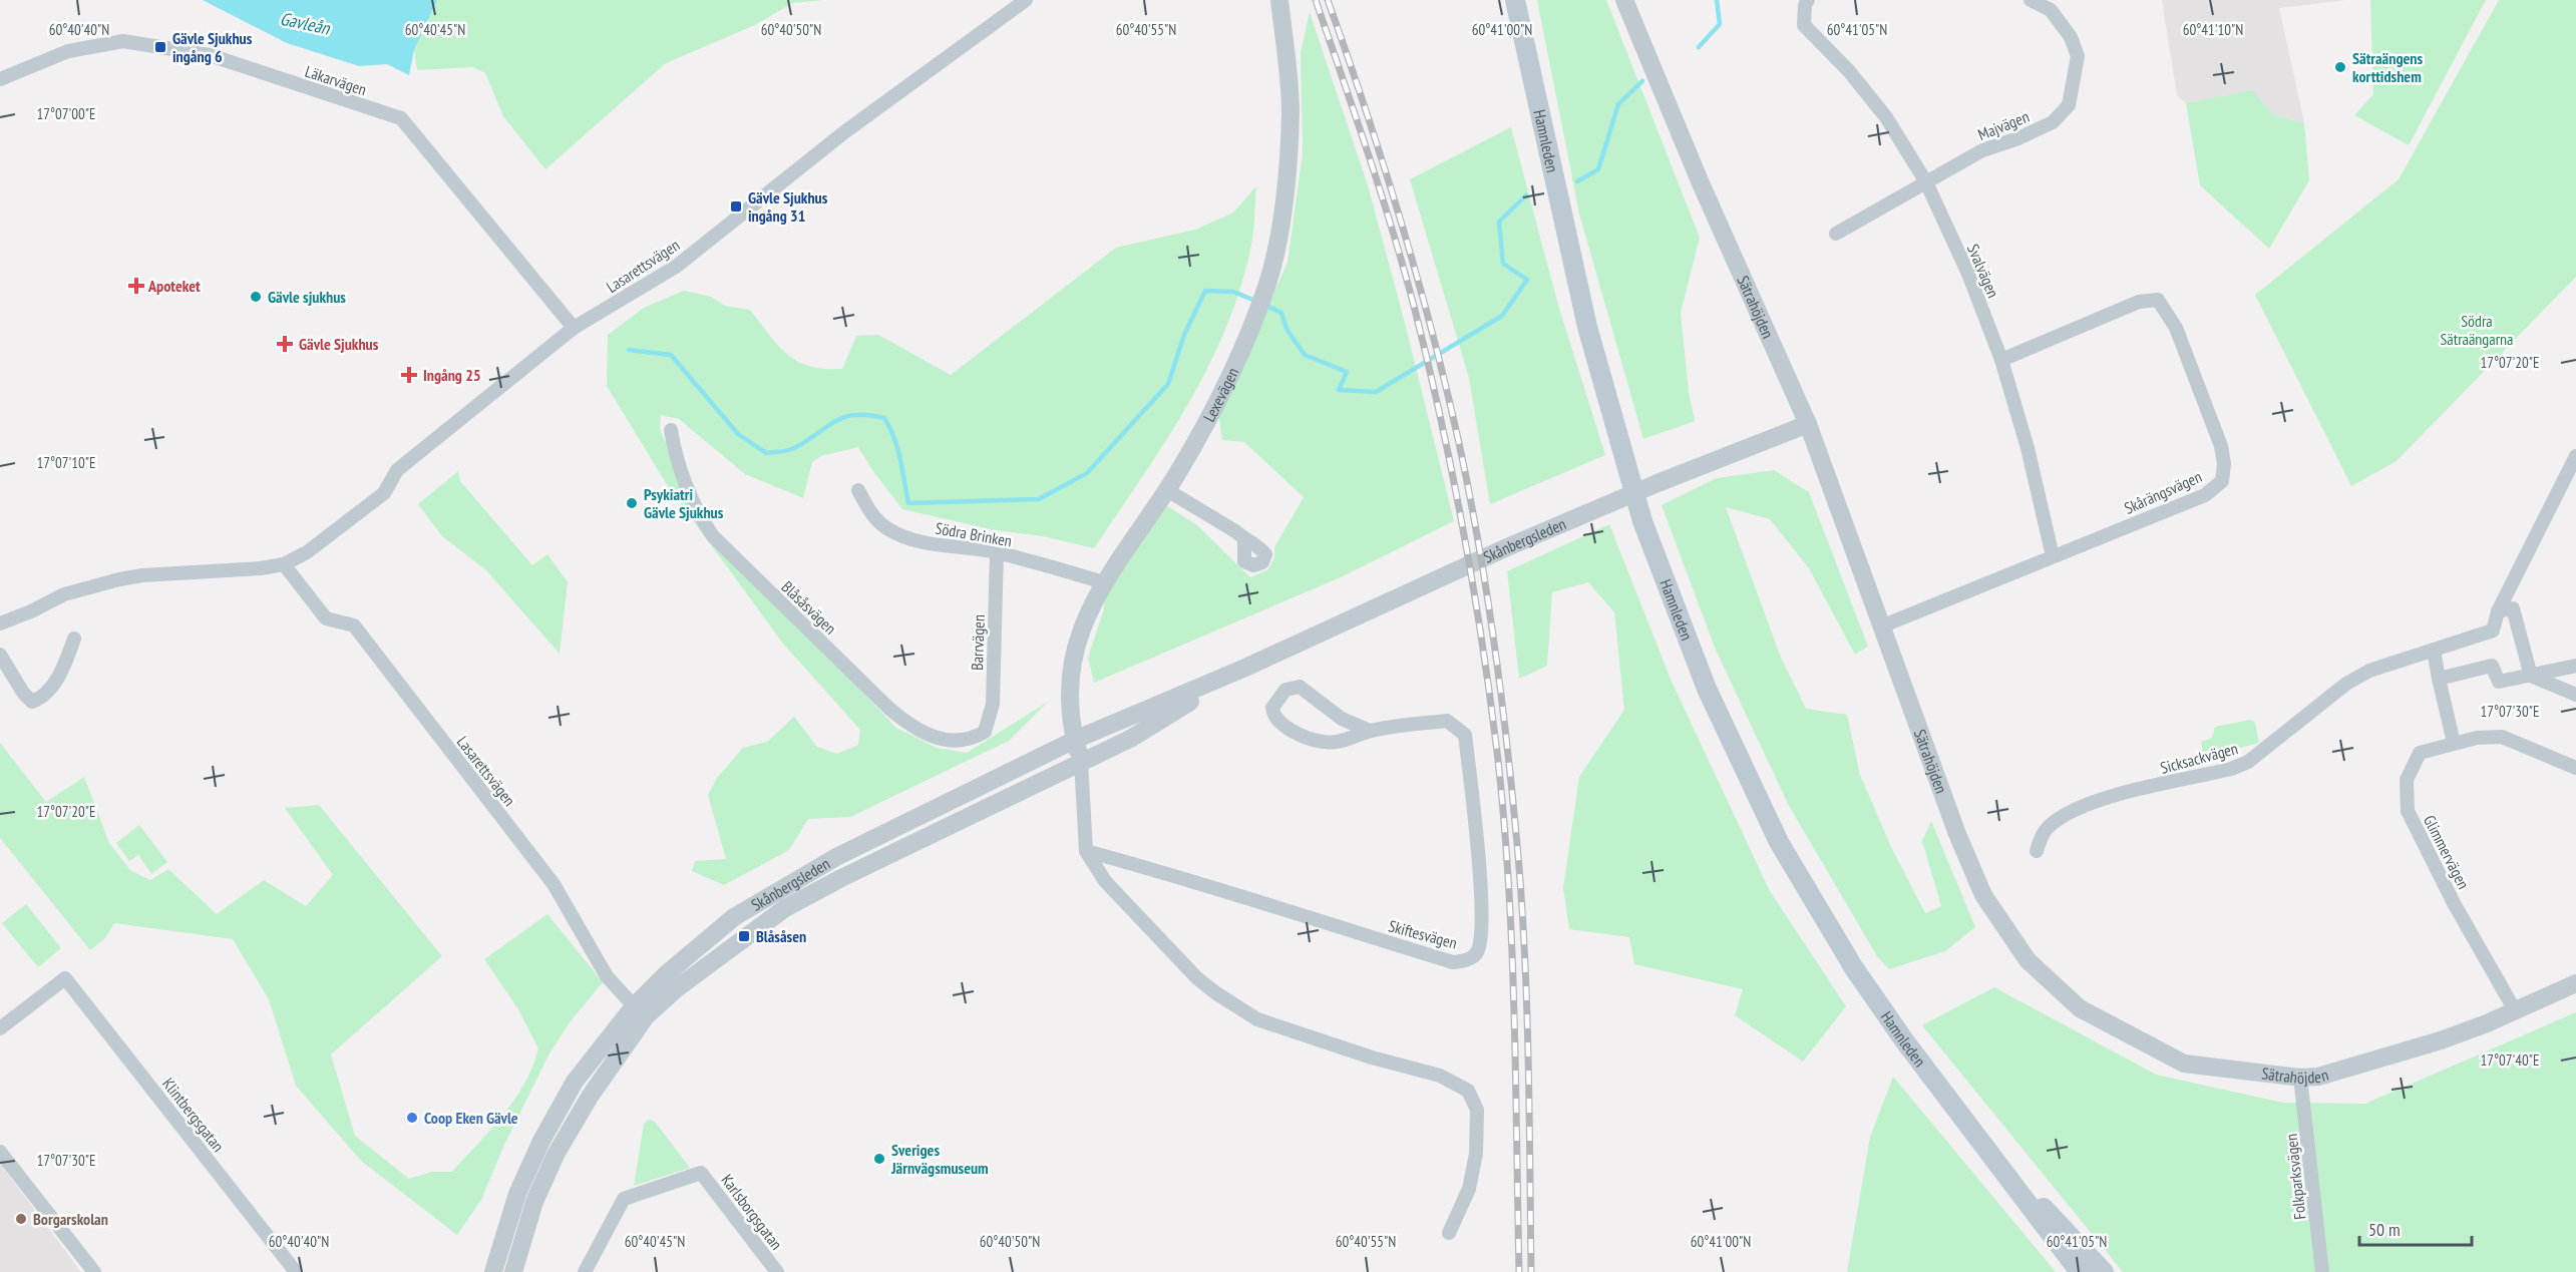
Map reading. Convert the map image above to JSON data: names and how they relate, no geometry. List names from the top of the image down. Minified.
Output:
{"streets":{"main road":["Hamnleden"],"street":["Läkarvägen","Majvägen","Lasarettsvägen","Svalvägen","Sätrahöjden","Lexevägen","Skårängsvägen","Södra Brinken","Skånbergsleden","Blåsåsvägen","Barrvägen","Sicksackvägen","Glimmervägen","Skiftesvägen","Klintbergsgatan","Folkparksvägen","Karlsborgsgatan"]},"crossings":[["Läkarvägen","Lasarettsvägen"],["Majvägen","Svalvägen"],["Lasarettsvägen","Skånbergsleden"],["Svalvägen","Skårängsvägen"],["Sätrahöjden","Skårängsvägen"],["Sätrahöjden","Skånbergsleden"],["Sätrahöjden","Glimmervägen"],["Sätrahöjden","Folkparksvägen"],["Lexevägen","Södra Brinken"],["Lexevägen","Skånbergsleden"],["Södra Brinken","Barrvägen"],["Blåsåsvägen","Barrvägen"]],"water":["Gavleån"],"parks":["Södra Sätraängarna"],"places":{"transit":["Gävle Sjukhus ingång 6","Gävle Sjukhus ingång 31","Blåsåsen"],"other":["Sätraängens korttidshem","Gävle sjukhus","Psykiatri Gävle Sjukhus","Coop Eken Gävle","Sveriges Järnvägsmuseum","Borgarskolan"],"health":["Apoteket","Gävle Sjukhus","Ingång 25"]},"scale_bar":"50 m","coordinates":["60°40'40\"N","60°40'45\"N","60°40'50\"N","60°40'55\"N","60°41'00\"N","60°41'05\"N","60°41'10\"N","17°07'00\"E","17°07'20\"E","17°07'10\"E","17°07'30\"E","17°07'40\"E"]}
